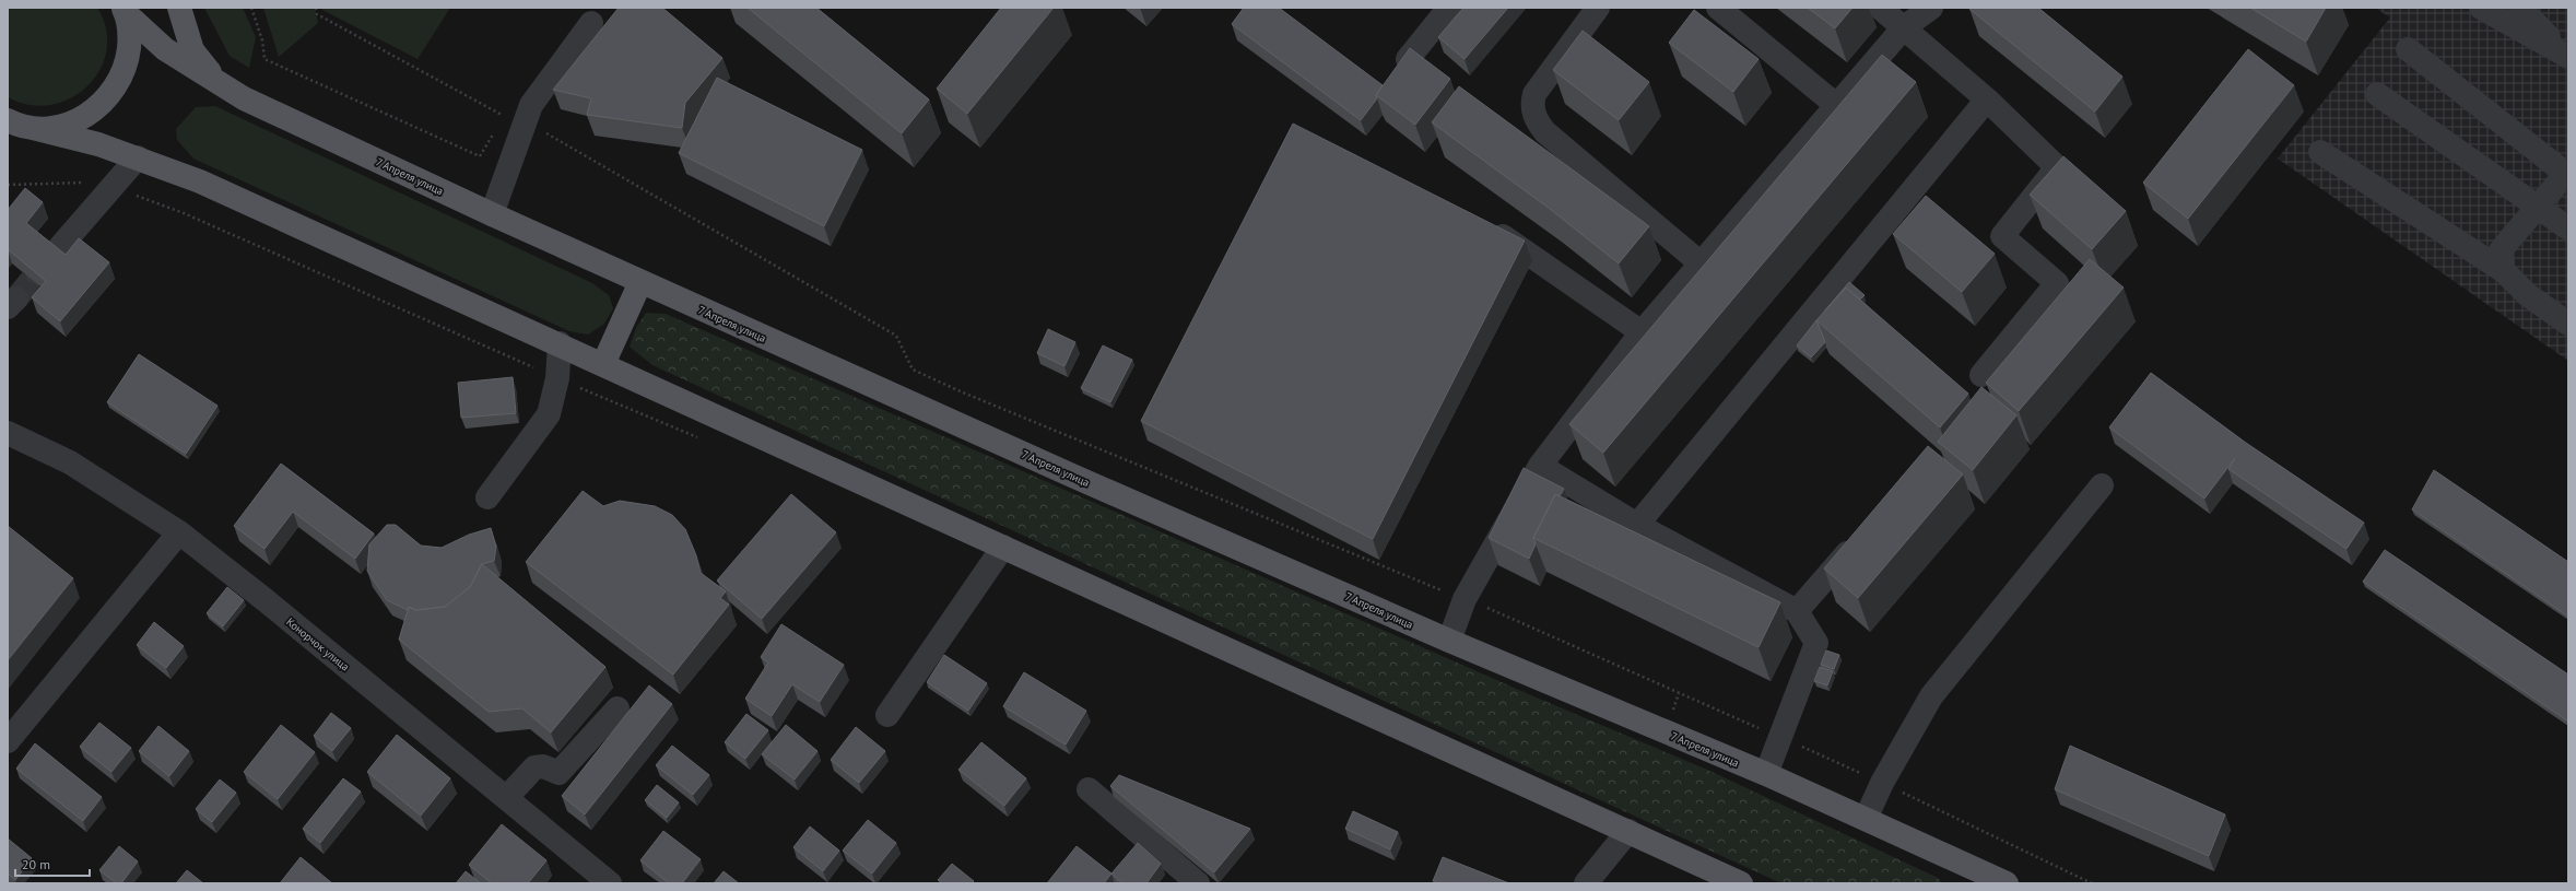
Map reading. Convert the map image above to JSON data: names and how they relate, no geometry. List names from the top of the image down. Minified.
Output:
{"streets":{"main road":["7 Апреля улица"],"street":["Конорчок улица"]},"scale_bar":"20 m"}
